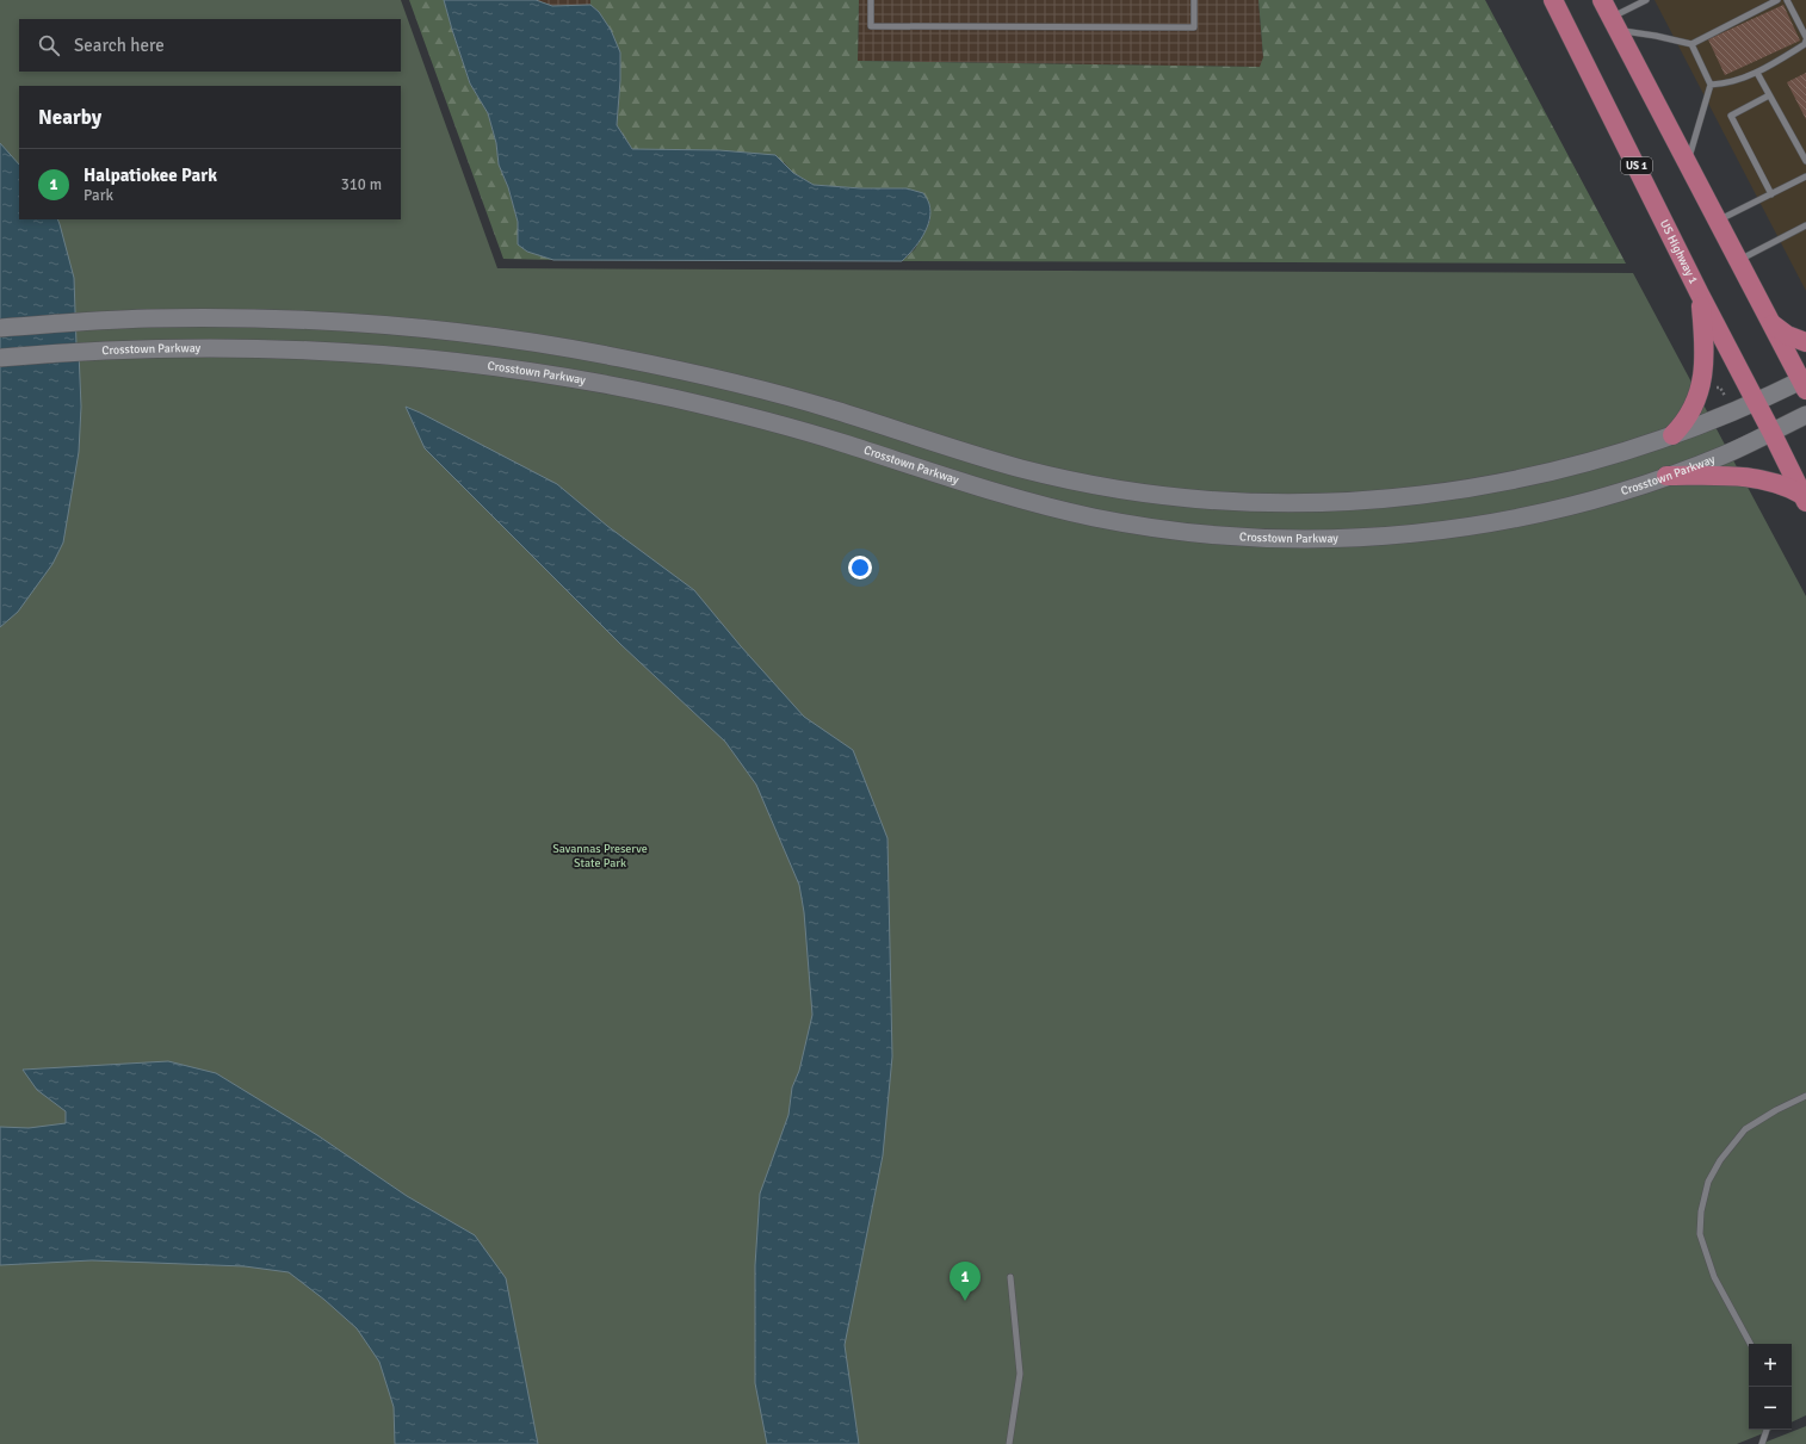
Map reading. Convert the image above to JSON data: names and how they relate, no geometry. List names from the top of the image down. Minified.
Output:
{"streets":{"main road":["US 1","US Highway 1","Crosstown Parkway"]},"crossings":[["US Highway 1","Crosstown Parkway"]],"parks":["Savannas Preserve State Park"],"page":{"search":"Search here","heading":"Nearby","list":[{"mark":"1","name":"Halpatiokee Park","note":"Park","value":"310 m"}],"pins":"1","map_buttons":["+","−"]}}
